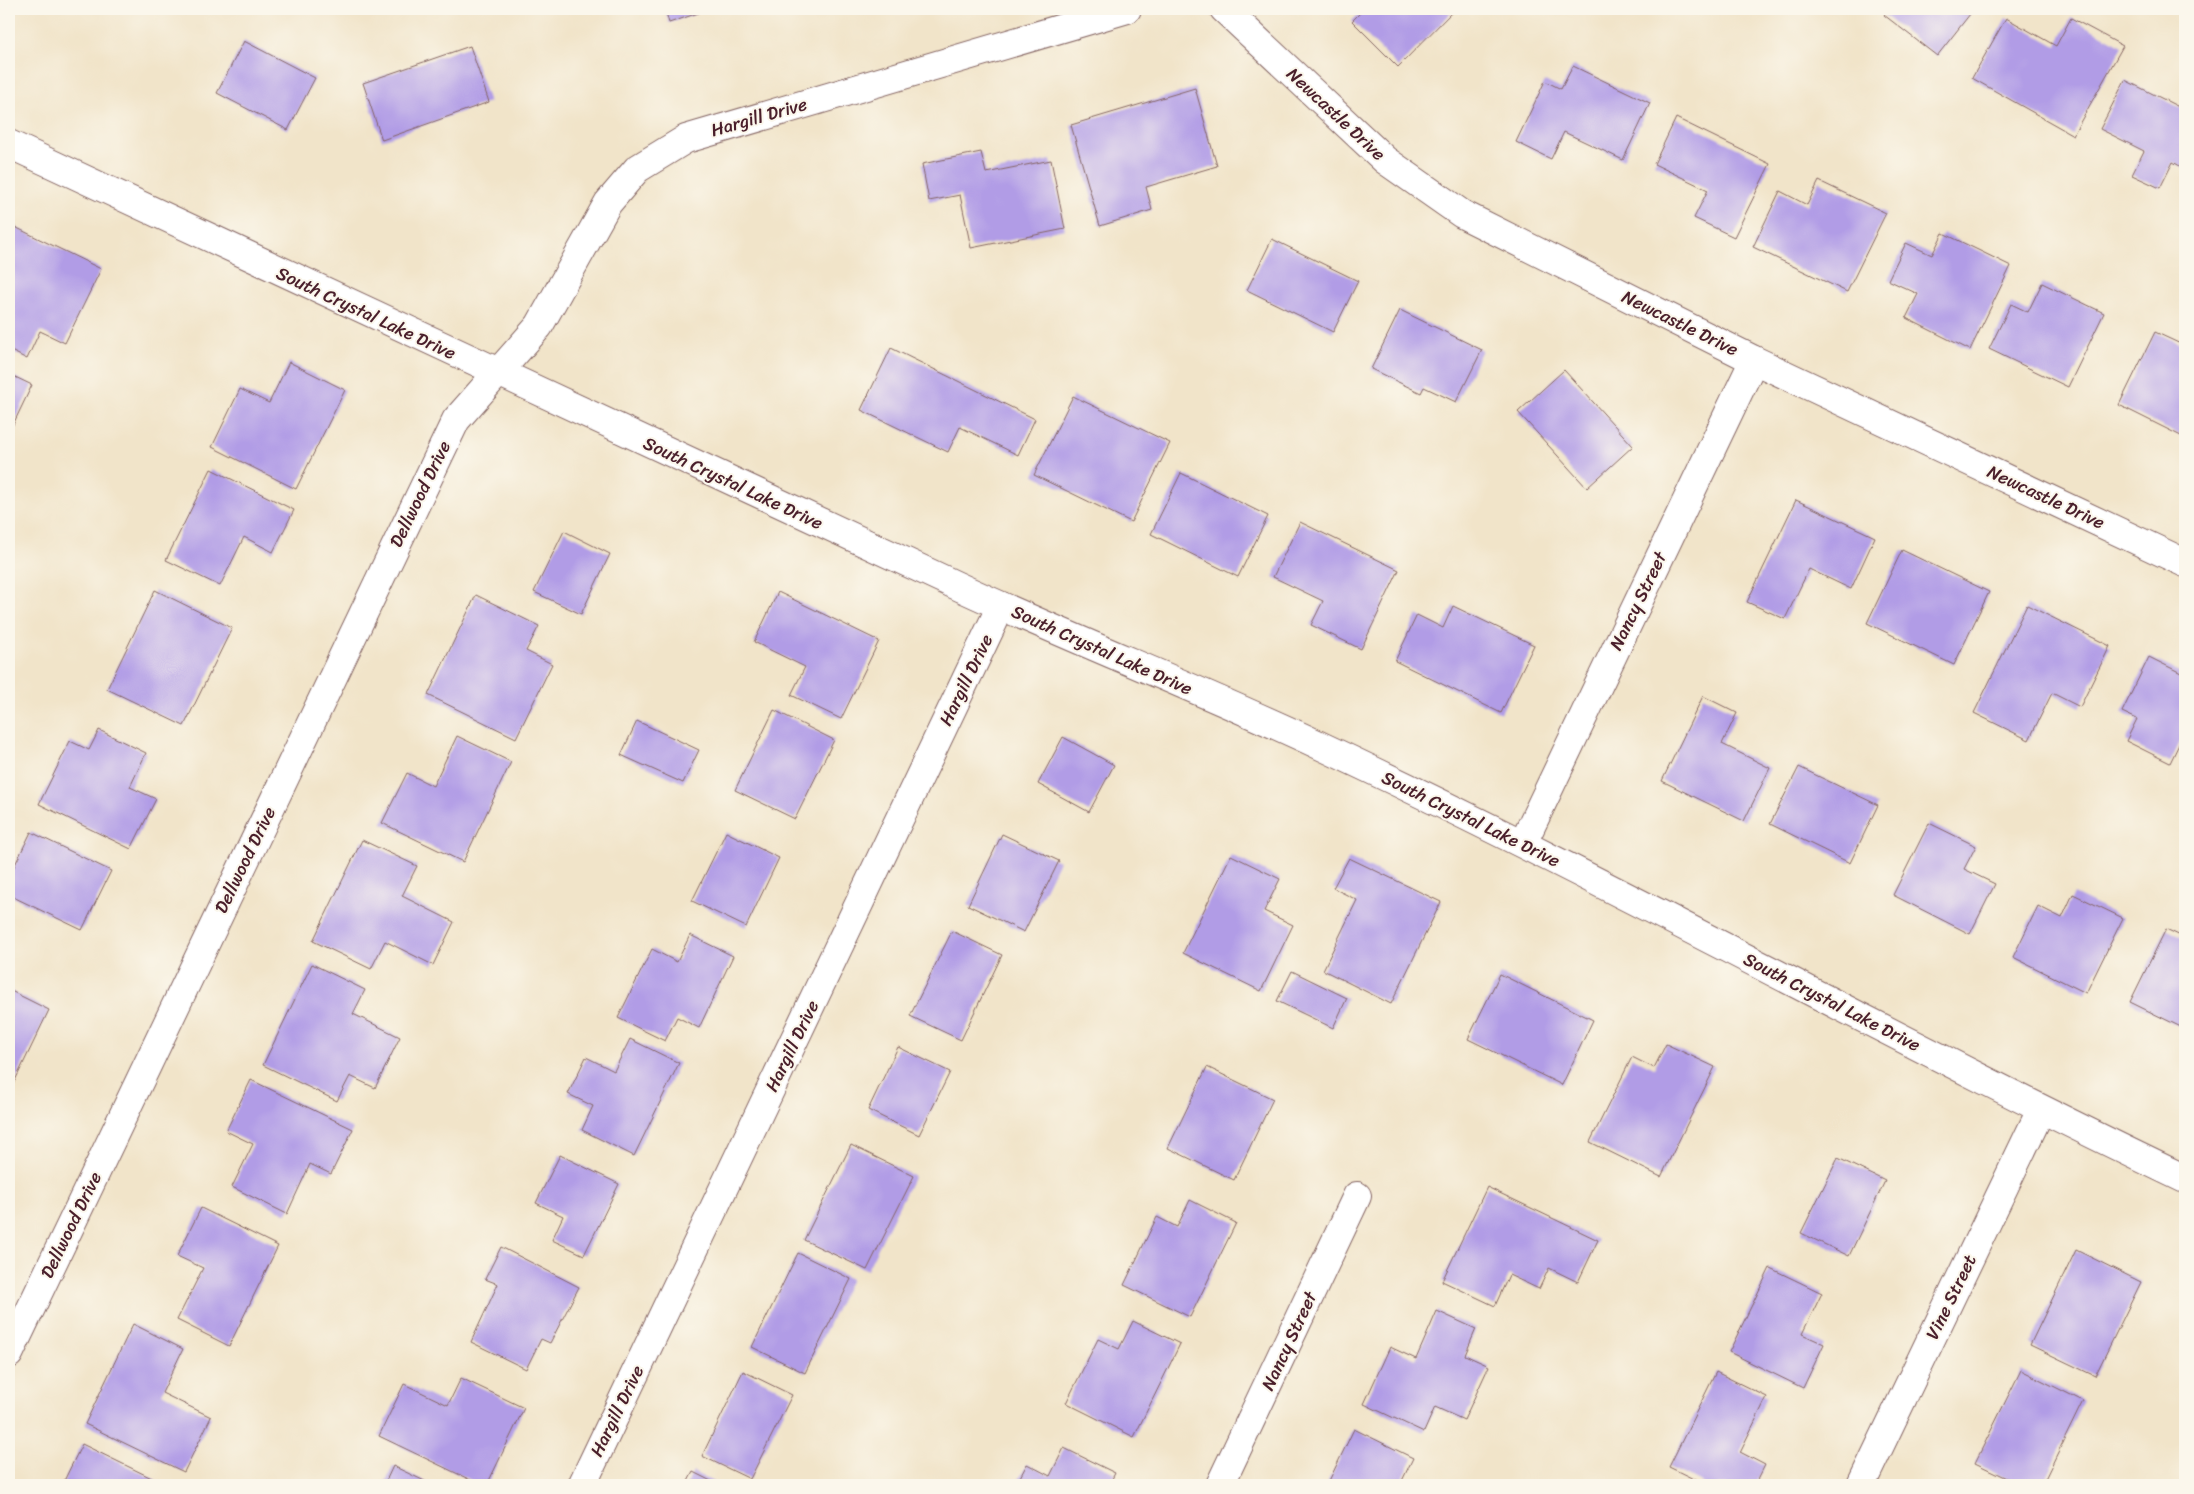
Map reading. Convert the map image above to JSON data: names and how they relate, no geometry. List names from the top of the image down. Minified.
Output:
{"streets":{"street":["Newcastle Drive","Hargill Drive","South Crystal Lake Drive","Dellwood Drive","Nancy Street","Vine Street"]},"crossings":[["Newcastle Drive","Nancy Street"],["Hargill Drive","South Crystal Lake Drive"],["Hargill Drive","Dellwood Drive"],["South Crystal Lake Drive","Dellwood Drive"],["South Crystal Lake Drive","Nancy Street"],["South Crystal Lake Drive","Vine Street"]]}
